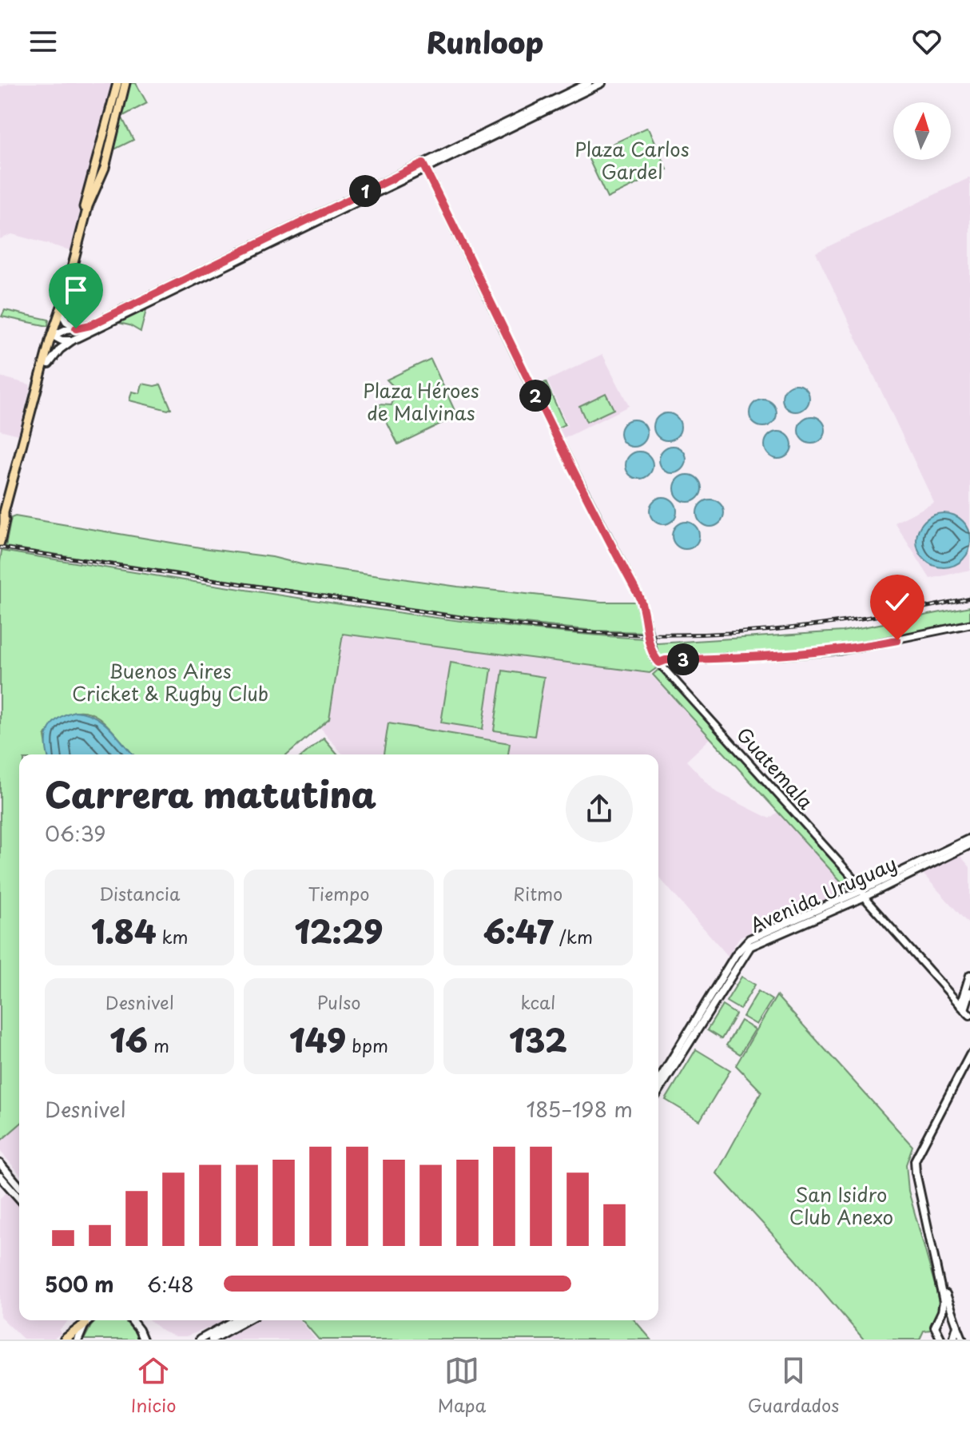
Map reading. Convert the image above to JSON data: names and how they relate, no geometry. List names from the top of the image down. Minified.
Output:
{"streets":{"main road":["Avenida Uruguay"],"street":["Guatemala"]},"crossings":[["Guatemala","Avenida Uruguay"]],"parks":["Plaza Carlos Gardel","Plaza Héroes de Malvinas","Buenos Aires Cricket & Rugby Club","San Isidro Club Anexo"],"north":"top","page":{"header":"Runloop","pins":["1","2","3"],"heading":["Carrera matutina","06:39"],"stats":[["Distancia","1.84 km"],["Tiempo","12:29"],["Ritmo","6:47 /km"],["Desnivel","16 m"],["Pulso","149 bpm"],["kcal","132"]],"chart":["Desnivel","185–198 m"],"list":[{"name":"500 m","note":"6:48"}],"tabs":["Inicio","Mapa","Guardados"]}}
